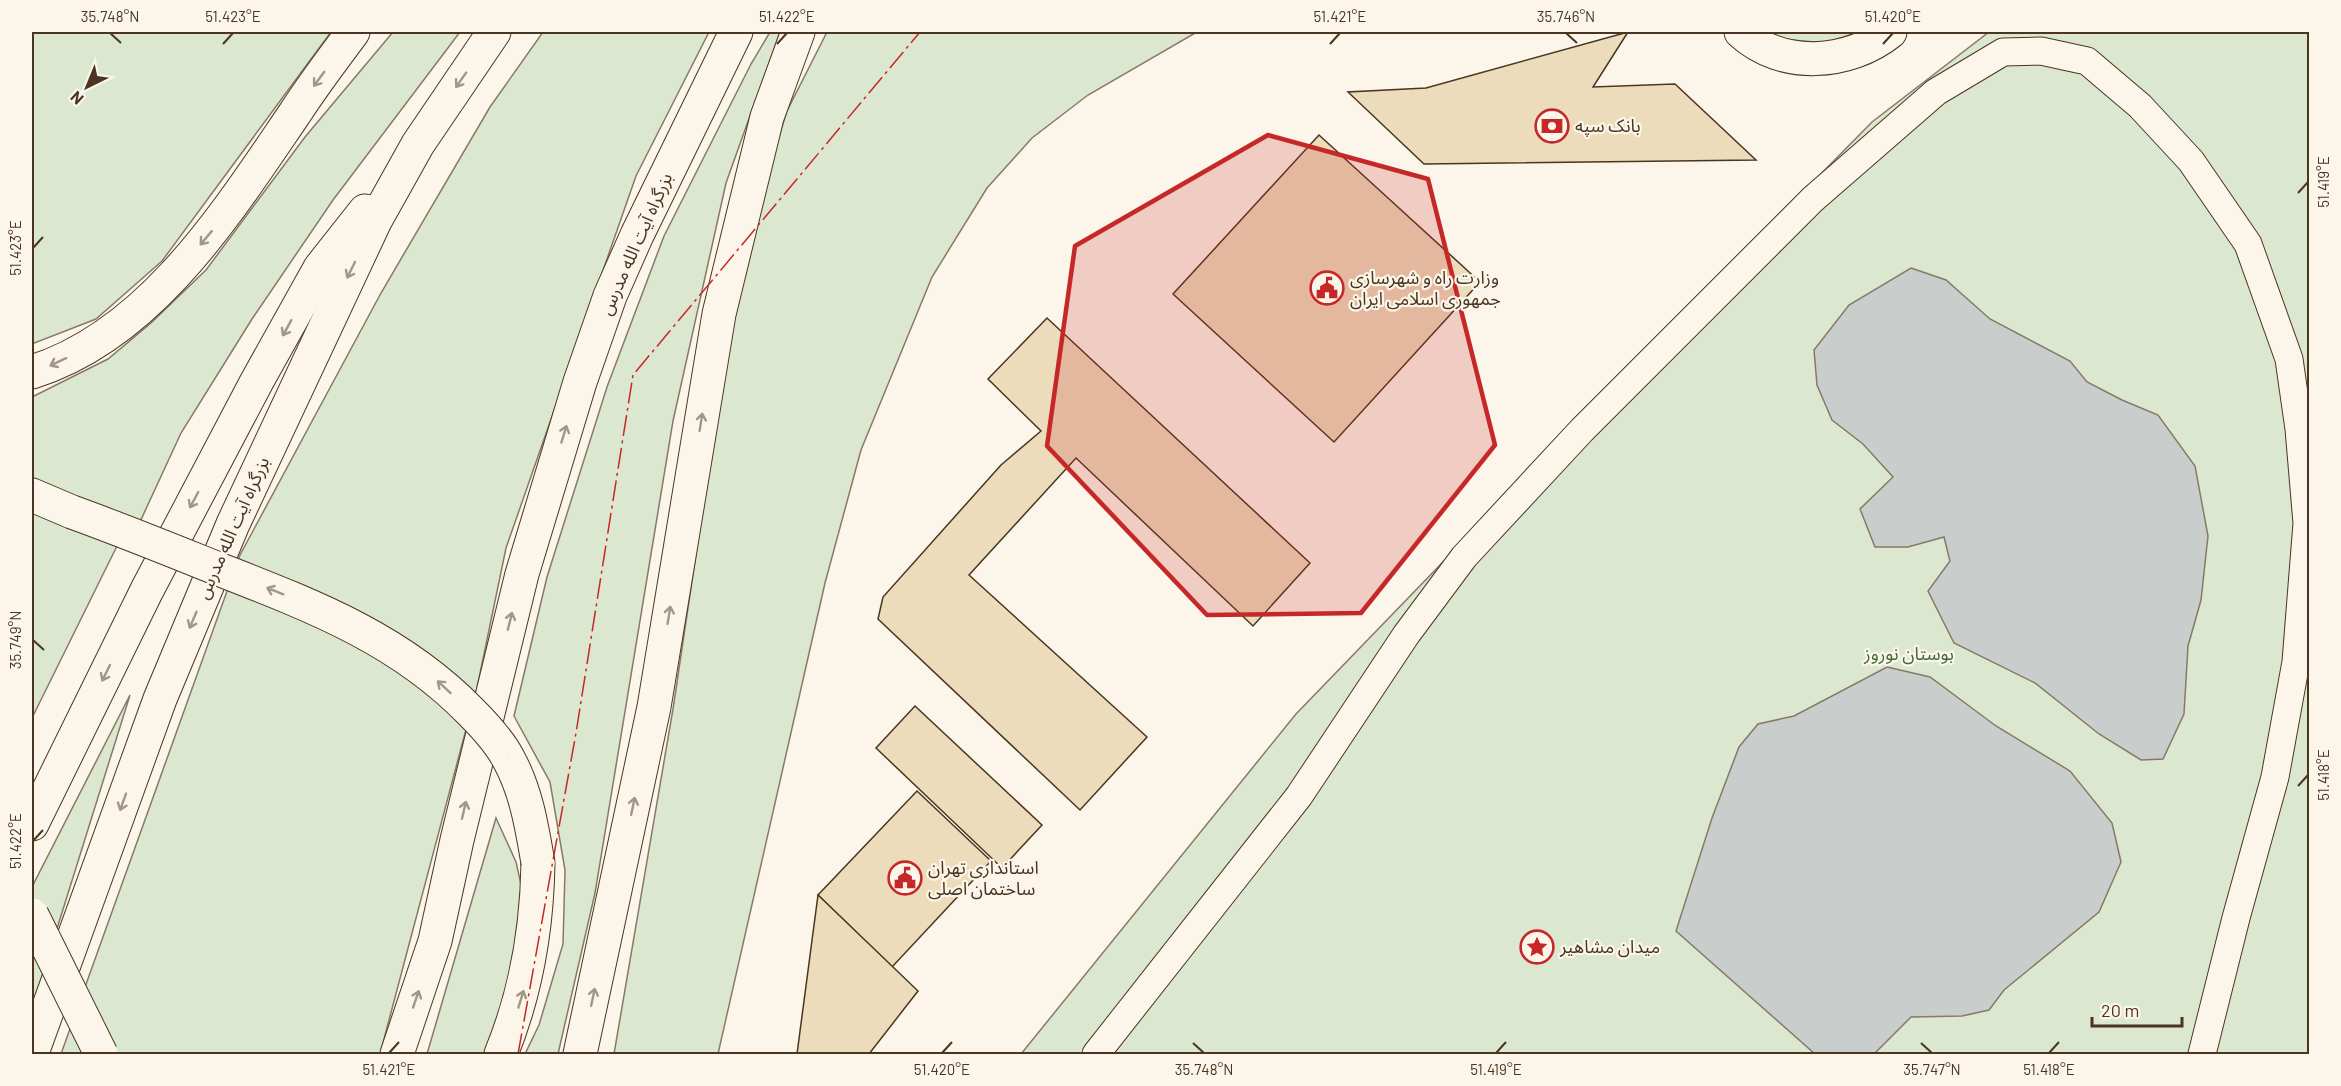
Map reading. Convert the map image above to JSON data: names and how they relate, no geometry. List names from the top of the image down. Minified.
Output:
{"streets":{"main road":["بزرگراه آیت الله مدرس"]},"parks":["بوستان نوروز"],"places":{"bank":["بانک سپه"],"public building":["وزارت راه و شهرسازی جمهوری اسلامی ایران","استانداری تهران ساختمان اصلی"],"place":["میدان مشاهیر"]},"scale_bar":"20 m","north":"bottom left","coordinates":["35.748°N","51.423°E","51.422°E","51.421°E","35.746°N","51.420°E","51.419°E","35.749°N","51.418°E","35.747°N"]}
